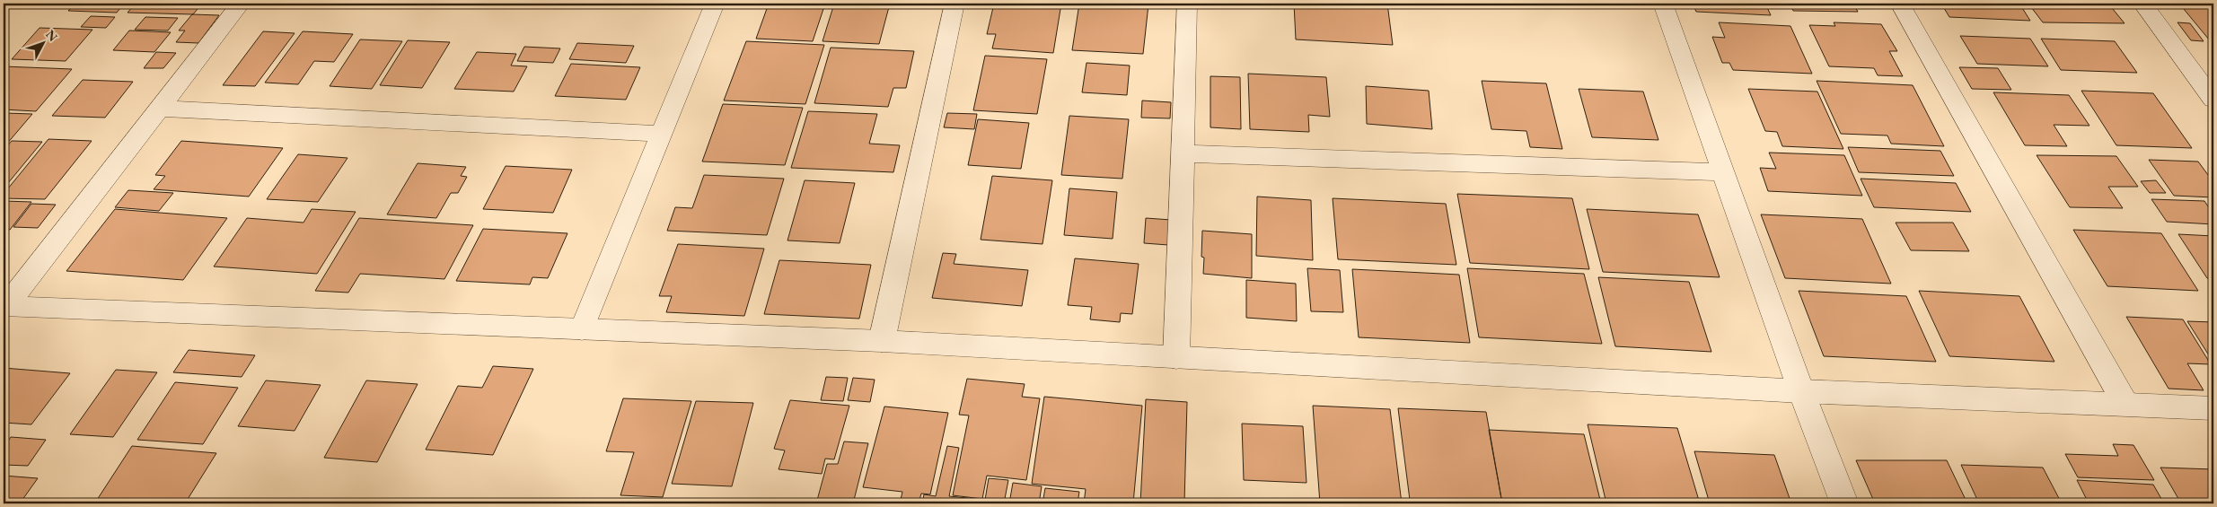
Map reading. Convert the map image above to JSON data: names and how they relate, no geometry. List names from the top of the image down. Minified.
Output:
{"north":"top right"}
